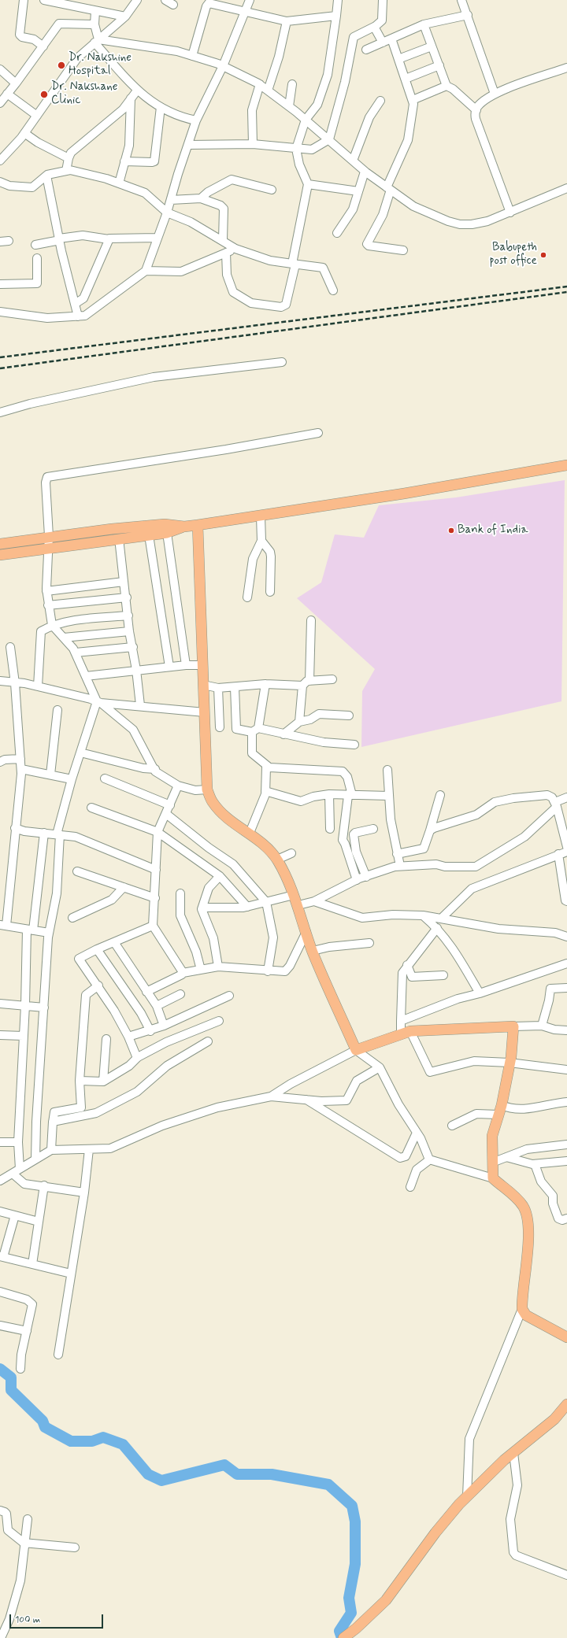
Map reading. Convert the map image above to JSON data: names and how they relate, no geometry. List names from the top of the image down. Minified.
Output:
{"places":["Dr. Nakshine Hospital","Dr. Nakshane Clinic","Babupeth post office","Bank of India"],"scale_bar":"100 m"}
